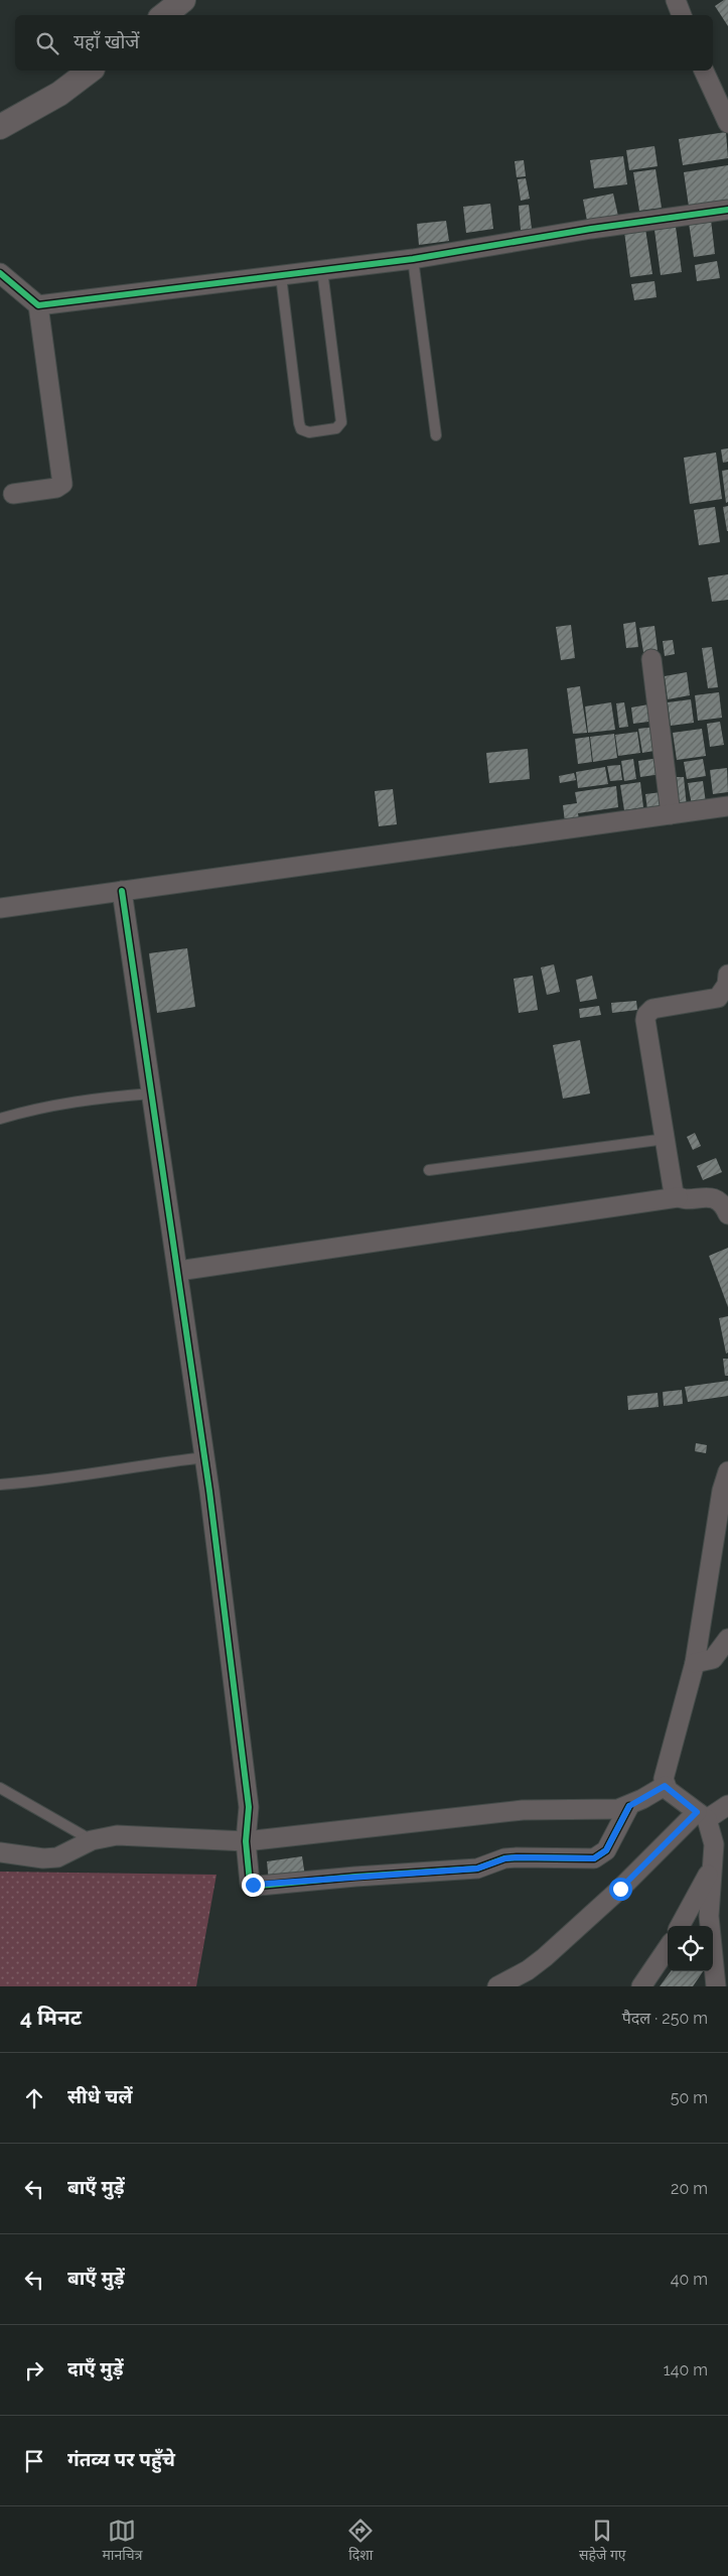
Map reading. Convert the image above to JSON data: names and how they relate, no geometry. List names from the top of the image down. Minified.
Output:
{"page":{"search":"यहाँ खोजें","heading":["4 मिनट","पैदल · 250 m"],"list":[["सीधे चलें","50 m"],["बाएँ मुड़ें","20 m"],["बाएँ मुड़ें","40 m"],["दाएँ मुड़ें","140 m"],"गंतव्य पर पहुँचे"],"nav":["मानचित्र","दिशा","सहेजे गए"]}}
